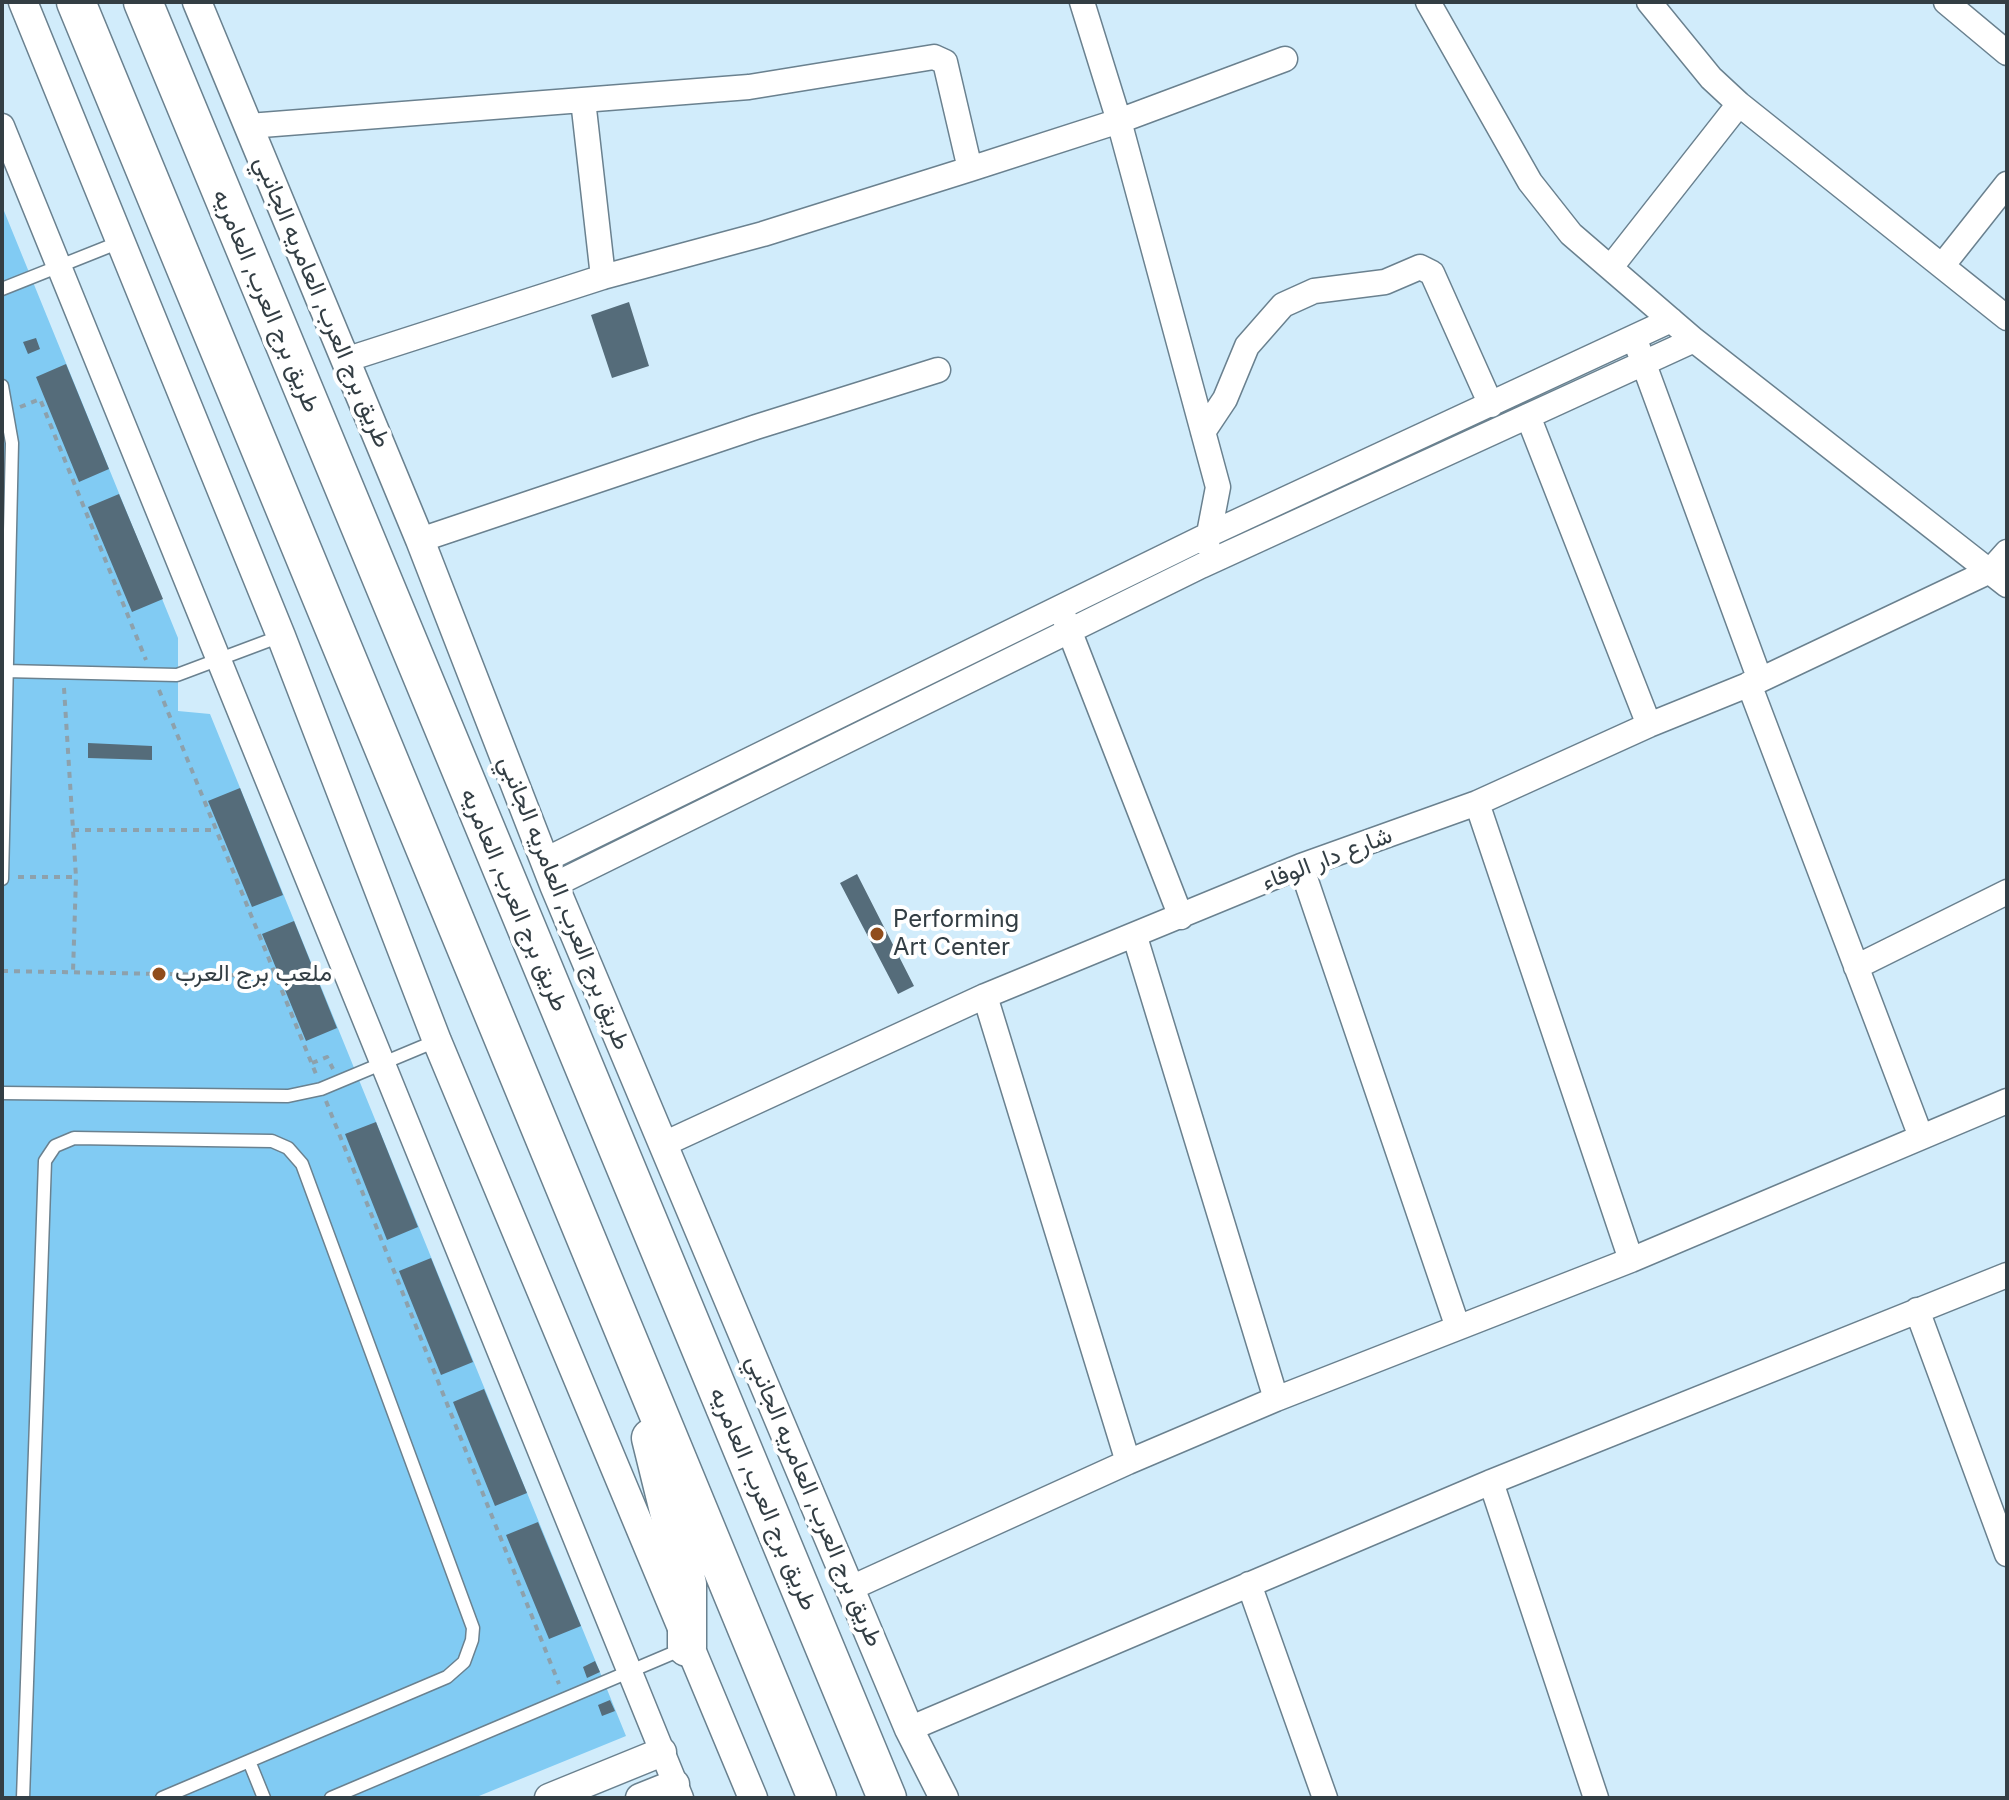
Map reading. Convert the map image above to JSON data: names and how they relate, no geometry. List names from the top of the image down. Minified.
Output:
{"streets":{"highway":["طريق برج العرب, العامريه"],"street":["طريق برج العرب, العامريه الجانبي","شارع دار الوفاء"]},"crossings":[["طريق برج العرب, العامريه الجانبي","شارع دار الوفاء"]],"places":["Performing Art Center","ملعب برج العرب"]}
